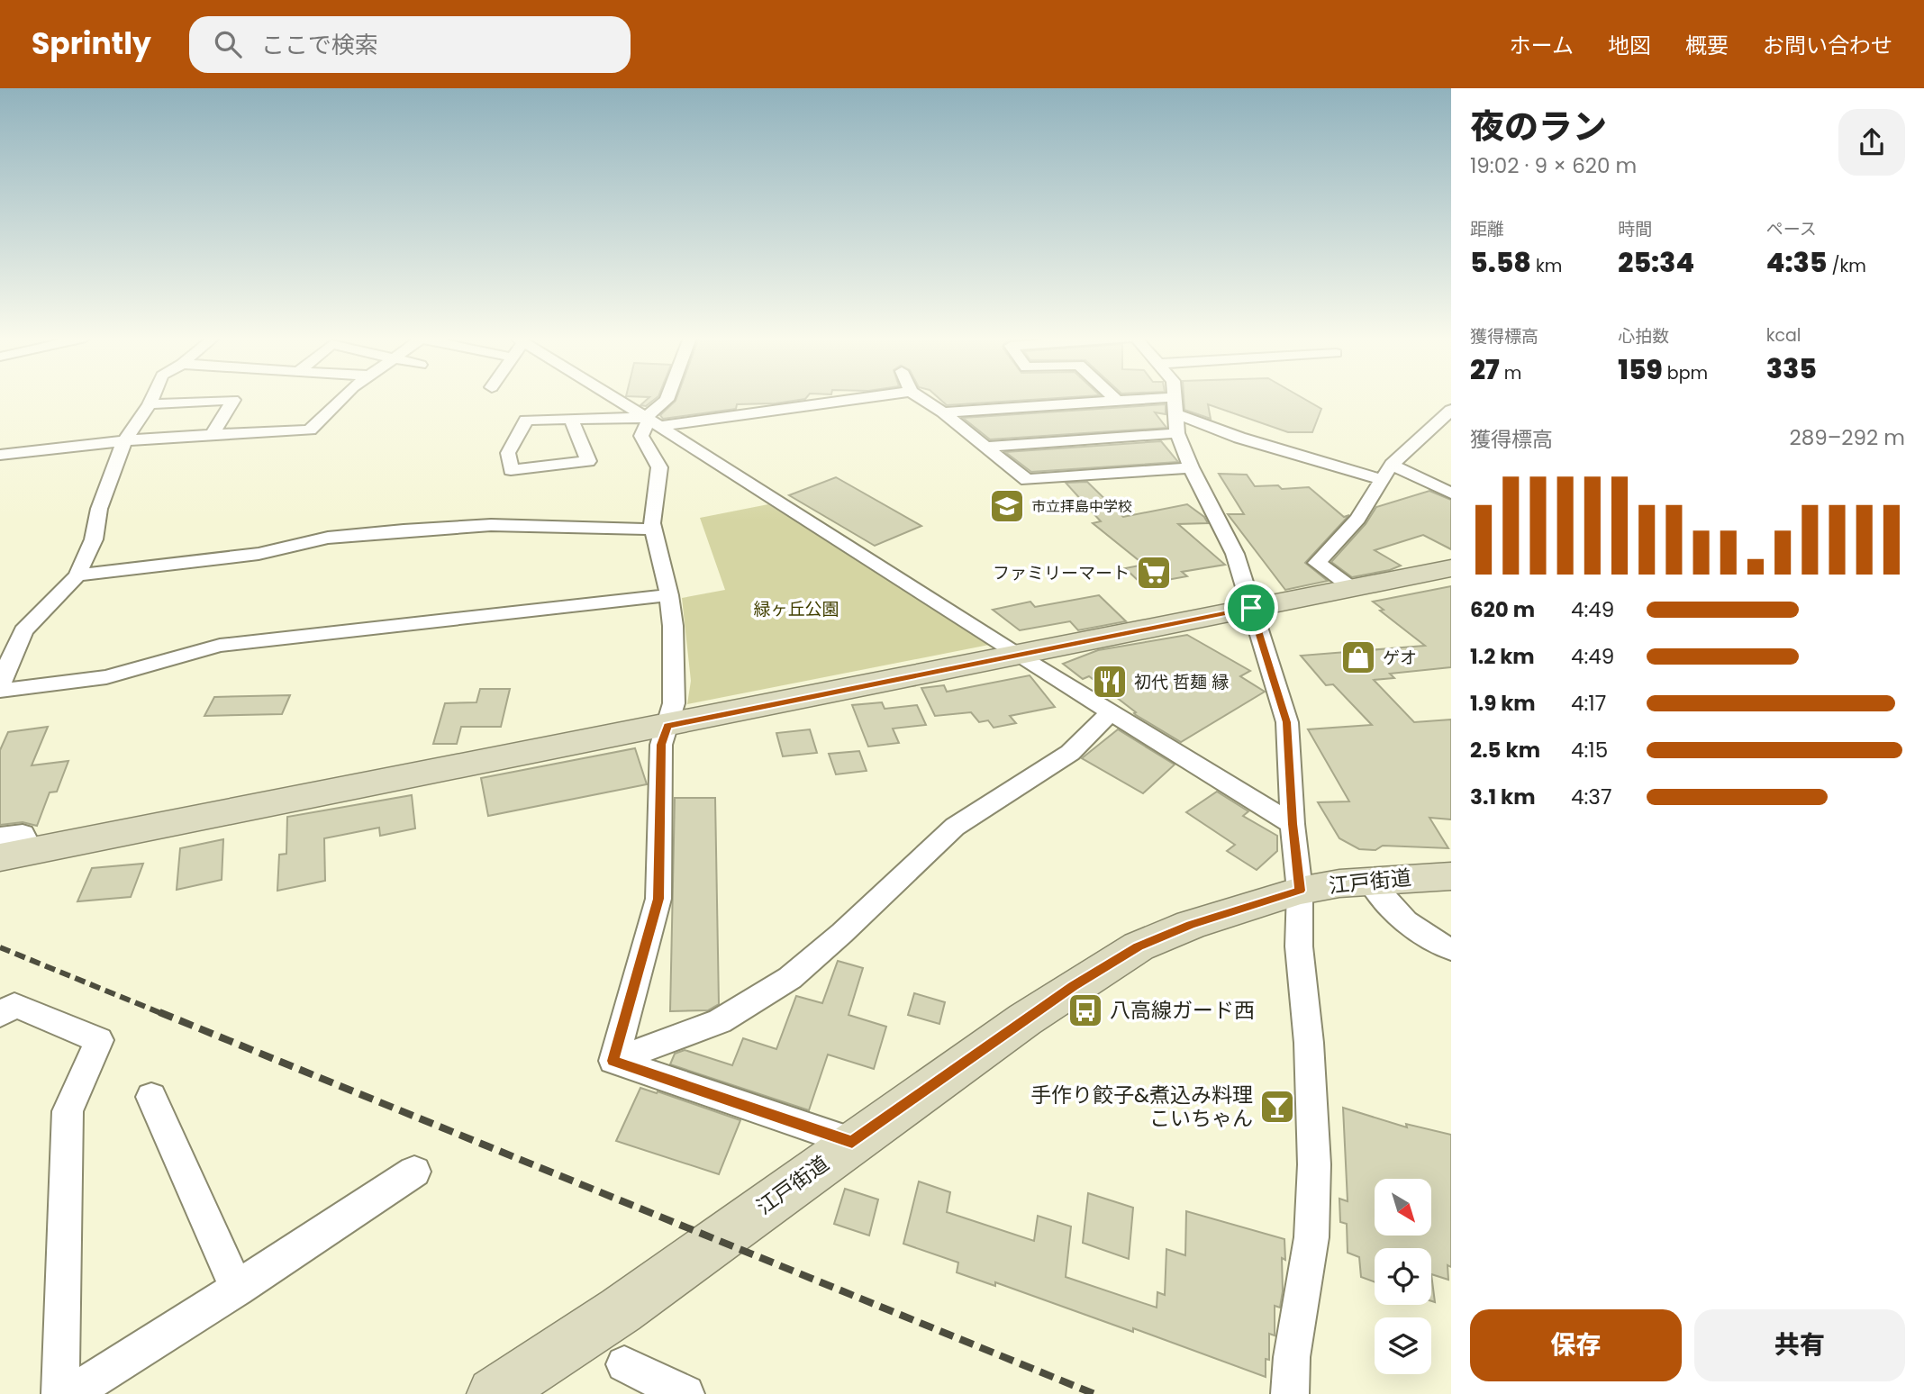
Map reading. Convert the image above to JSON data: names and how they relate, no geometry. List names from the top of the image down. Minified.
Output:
{"streets":{"street":["江戸街道"]},"parks":["緑ヶ丘公園"],"places":{"school or university":["市立拝島中学校"],"supermarket":["ファミリーマート"],"shop":["ゲオ"],"restaurant":["初代 哲麺 縁"],"bus stop":["八高線ガード西"],"bar":["手作り餃子&煮込み料理 こいちゃん"]},"north":"bottom right","page":{"header":"Sprintly","search":"ここで検索","nav":["ホーム","地図","概要","お問い合わせ"],"heading":["夜のラン","19:02 · 9 × 620 m"],"stats":[["距離","5.58 km"],["時間","25:34"],["ペース","4:35 /km"],["獲得標高","27 m"],["心拍数","159 bpm"],["kcal","335"]],"chart":["獲得標高","289–292 m"],"list":[{"name":"620 m","note":"4:49"},{"name":"1.2 km","note":"4:49"},{"name":"1.9 km","note":"4:17"},{"name":"2.5 km","note":"4:15"},{"name":"3.1 km","note":"4:37"}],"buttons":["保存","共有"]}}
